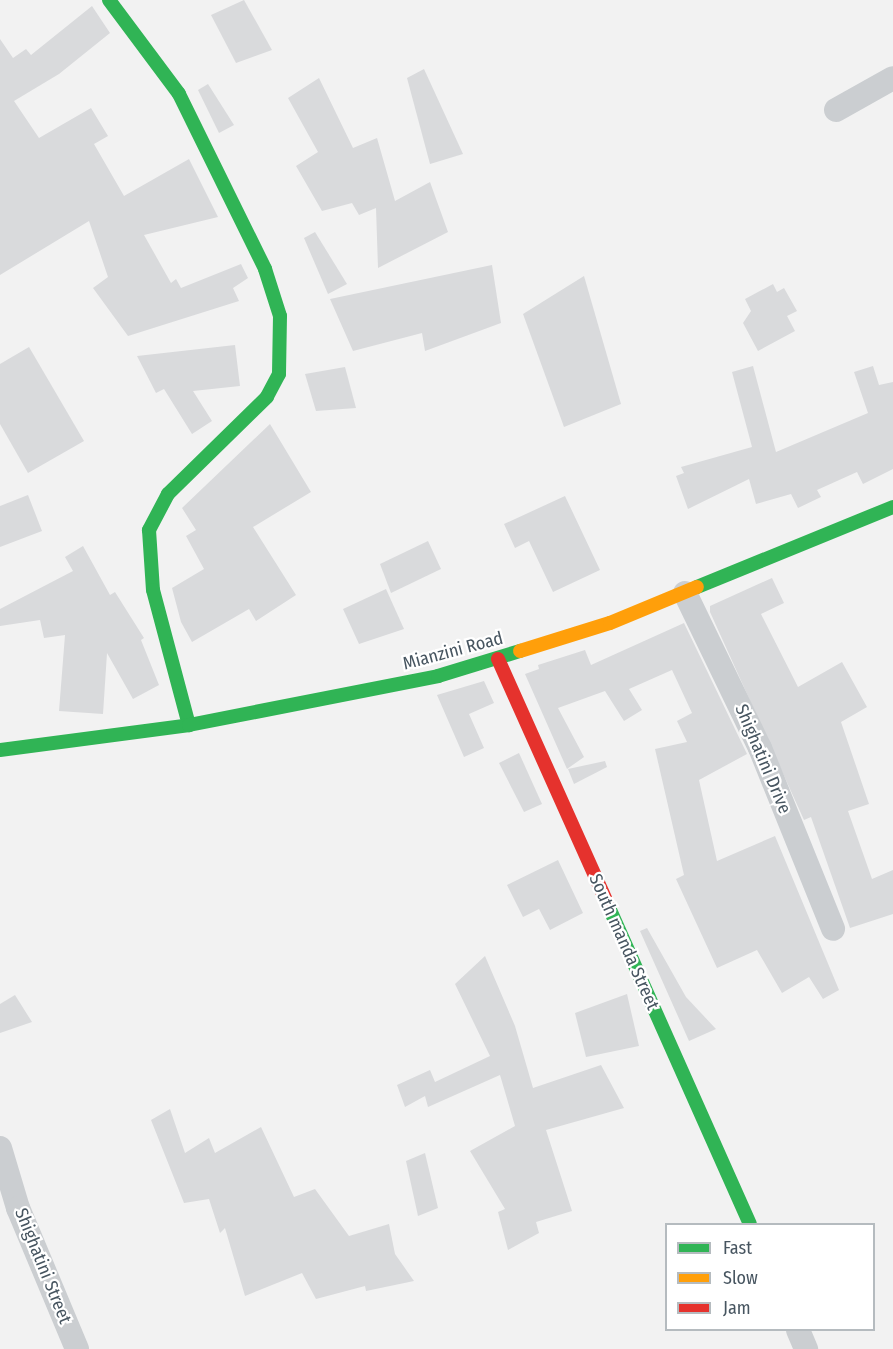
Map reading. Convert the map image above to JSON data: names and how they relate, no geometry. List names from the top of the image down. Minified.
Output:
{"streets":{"street":["Mianzini Road","Shighatini Drive","South manda Street","Shighatini Street"]},"crossings":[["Mianzini Road","Shighatini Drive"],["Mianzini Road","South manda Street"]],"legend":["Fast","Slow","Jam"]}
